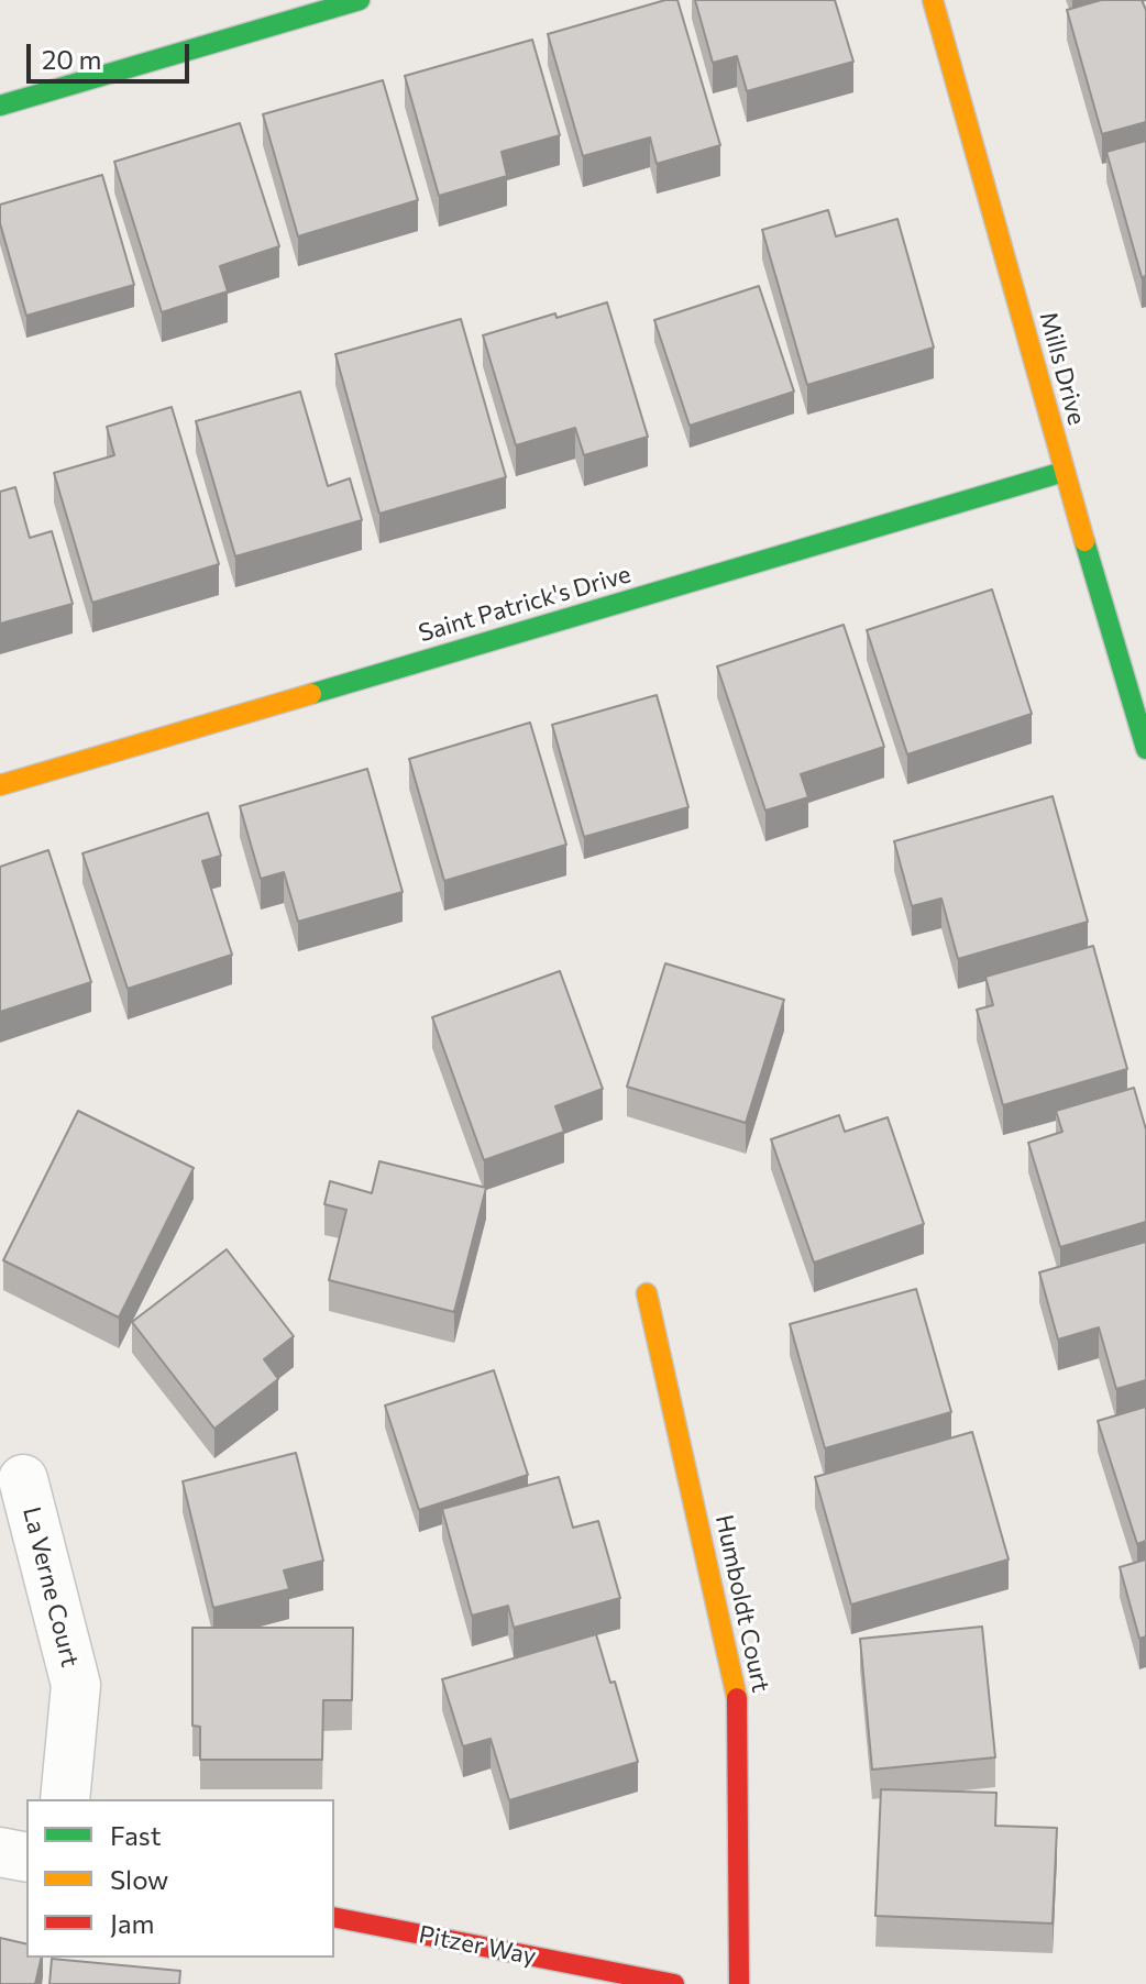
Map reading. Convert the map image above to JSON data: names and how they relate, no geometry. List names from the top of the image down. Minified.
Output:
{"streets":{"street":["Mills Drive","Saint Patrick's Drive","La Verne Court","Humboldt Court","Pitzer Way"]},"crossings":[["Mills Drive","Saint Patrick's Drive"]],"legend":["Fast","Slow","Jam"],"scale_bar":"20 m"}
